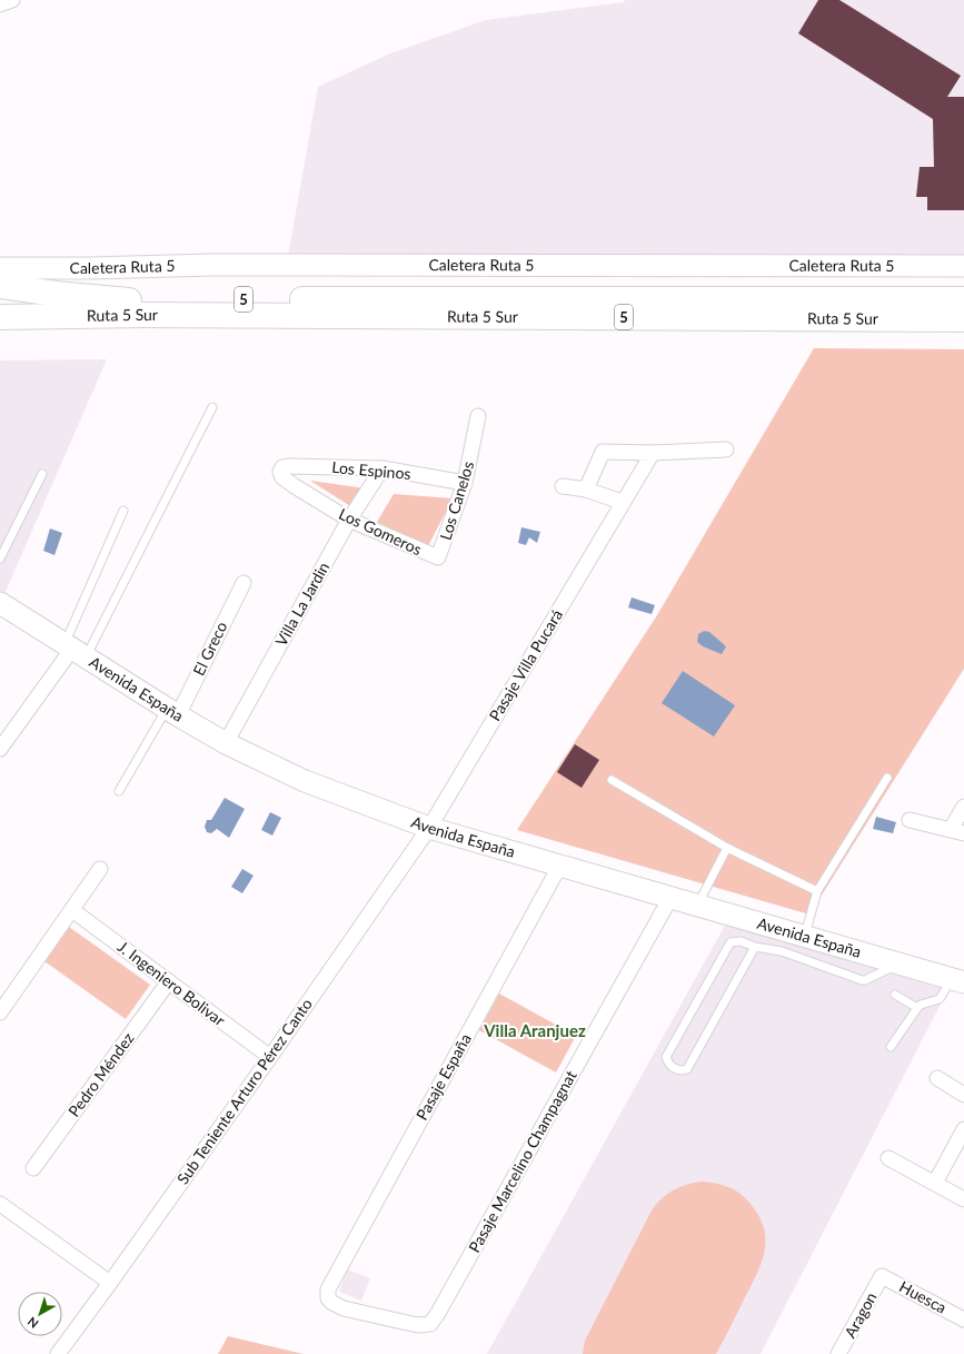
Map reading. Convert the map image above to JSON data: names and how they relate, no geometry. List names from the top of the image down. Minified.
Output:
{"streets":{"highway":["5","Ruta 5 Sur"],"main road":["Caletera Ruta 5","Avenida España"],"street":["Los Espinos","Los Canelos","Los Gomeros","Villa La Jardin","El Greco","Pasaje Villa Pucará","J. Ingeniero Bolivar","Pedro Méndez","Pasaje España","Sub Teniente Arturo Pérez Canto","Pasaje Marcelino Champagnat","Huesca","Aragon"]},"crossings":[["Los Espinos","Los Canelos"],["Los Espinos","Los Gomeros"],["Los Espinos","Villa La Jardin"],["Los Canelos","Los Gomeros"],["Los Gomeros","Villa La Jardin"],["Villa La Jardin","Avenida España"],["El Greco","Avenida España"],["Pasaje Villa Pucará","Avenida España"],["Pasaje Villa Pucará","Sub Teniente Arturo Pérez Canto"],["Avenida España","Pasaje España"],["Avenida España","Sub Teniente Arturo Pérez Canto"],["Avenida España","Pasaje Marcelino Champagnat"],["J. Ingeniero Bolivar","Pedro Méndez"],["J. Ingeniero Bolivar","Sub Teniente Arturo Pérez Canto"],["Pasaje España","Pasaje Marcelino Champagnat"],["Huesca","Aragon"]],"districts":["Villa Aranjuez"],"north":"bottom left"}
